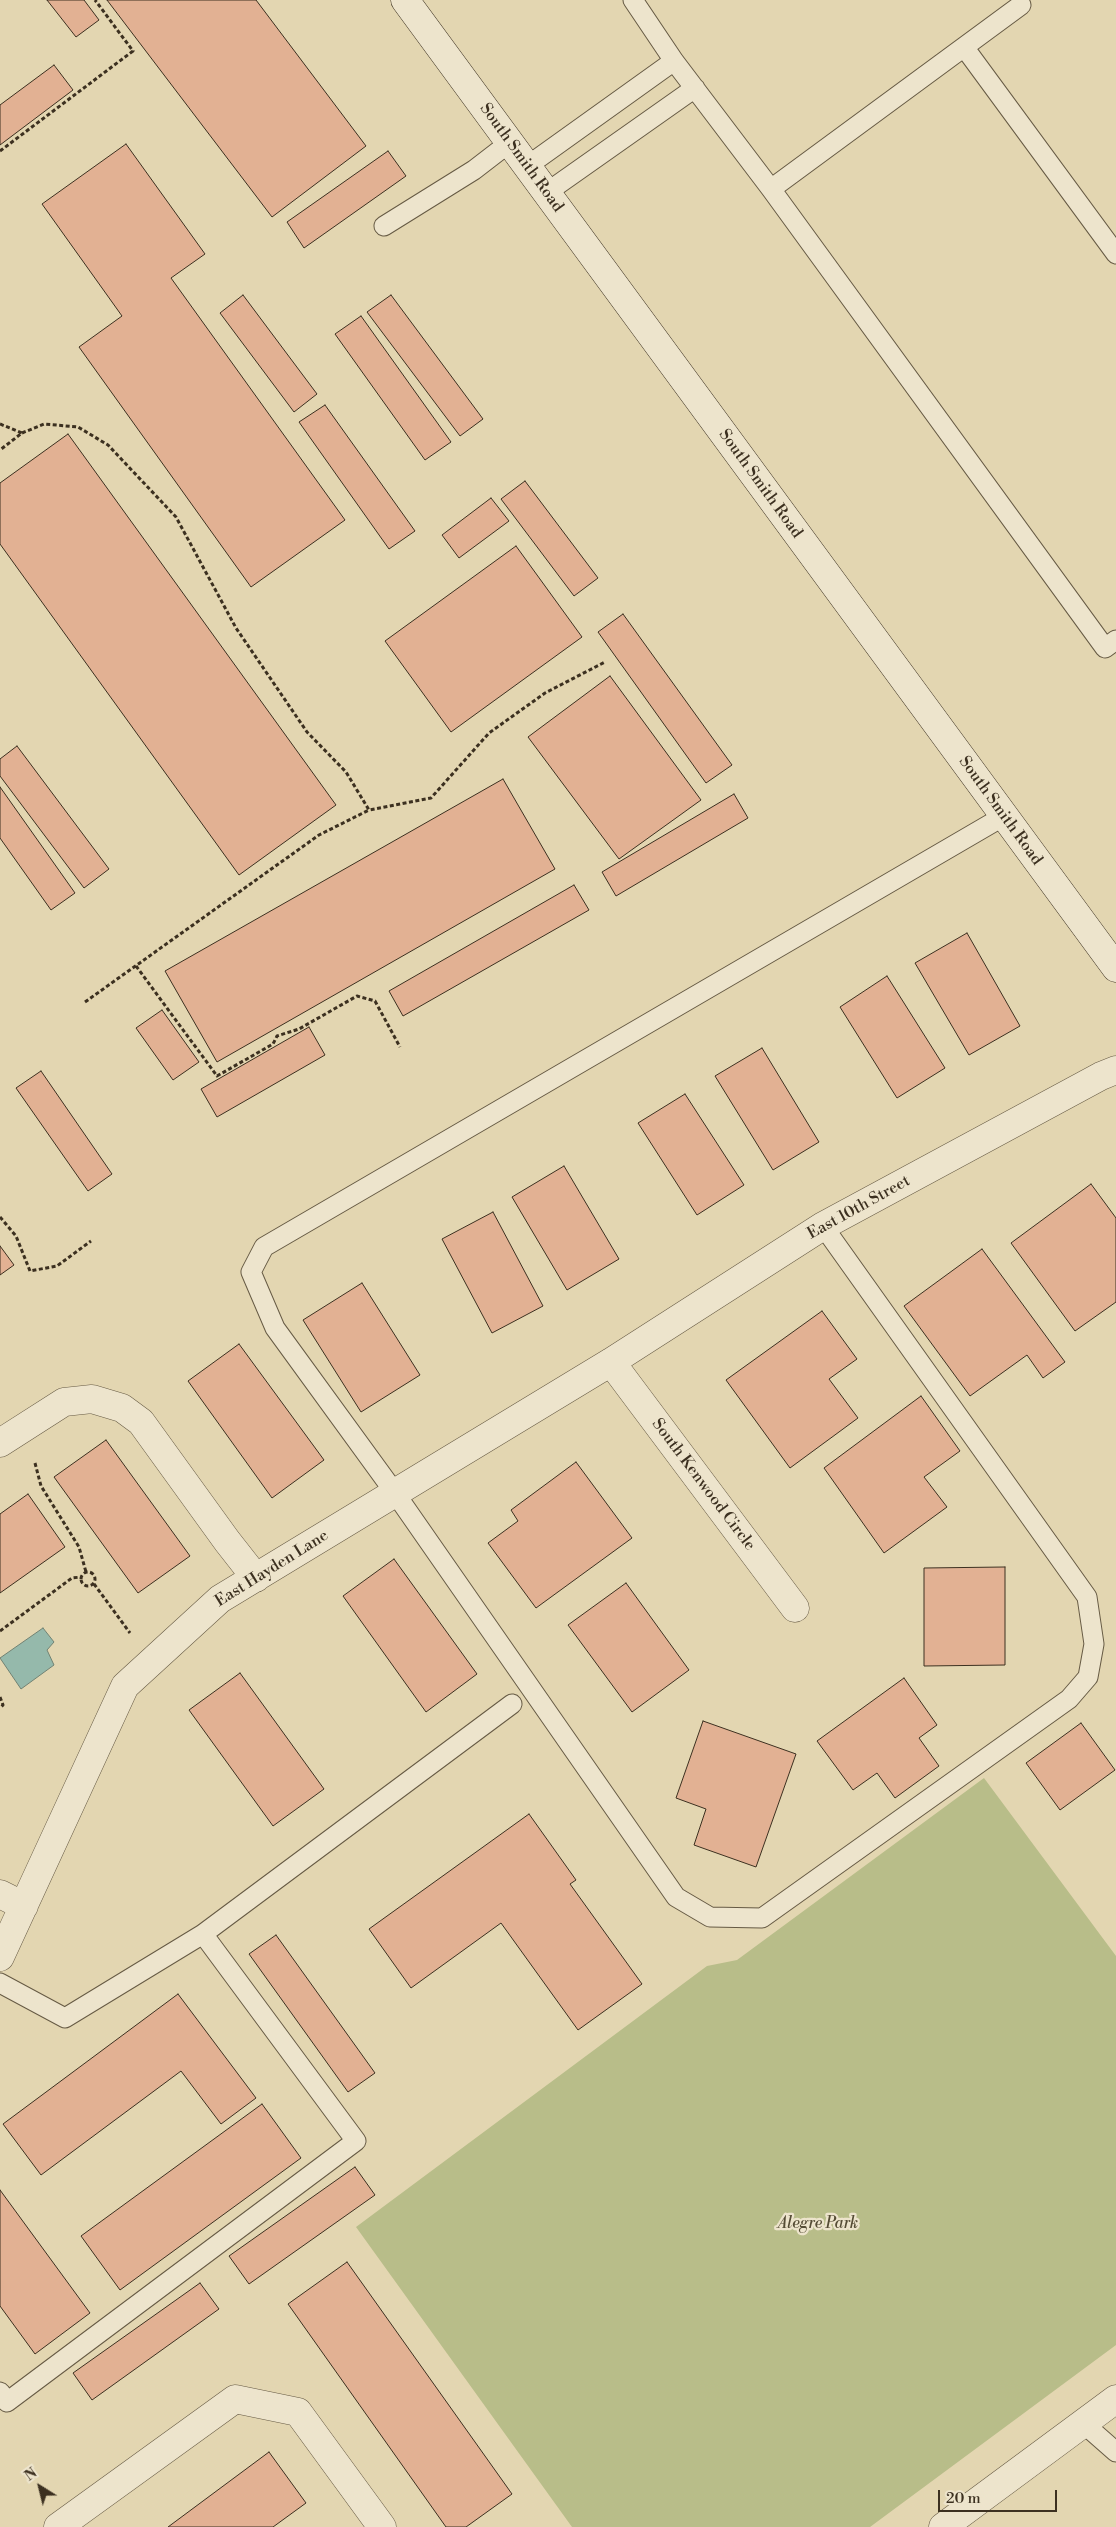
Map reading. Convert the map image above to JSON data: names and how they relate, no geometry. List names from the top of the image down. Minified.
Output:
{"streets":{"street":["South Smith Road","East 10th Street","South Kenwood Circle","East Hayden Lane"]},"crossings":[["East 10th Street","South Kenwood Circle"],["East 10th Street","East Hayden Lane"],["South Kenwood Circle","East Hayden Lane"]],"parks":["Alegre Park"],"scale_bar":"20 m","north":"top left"}
